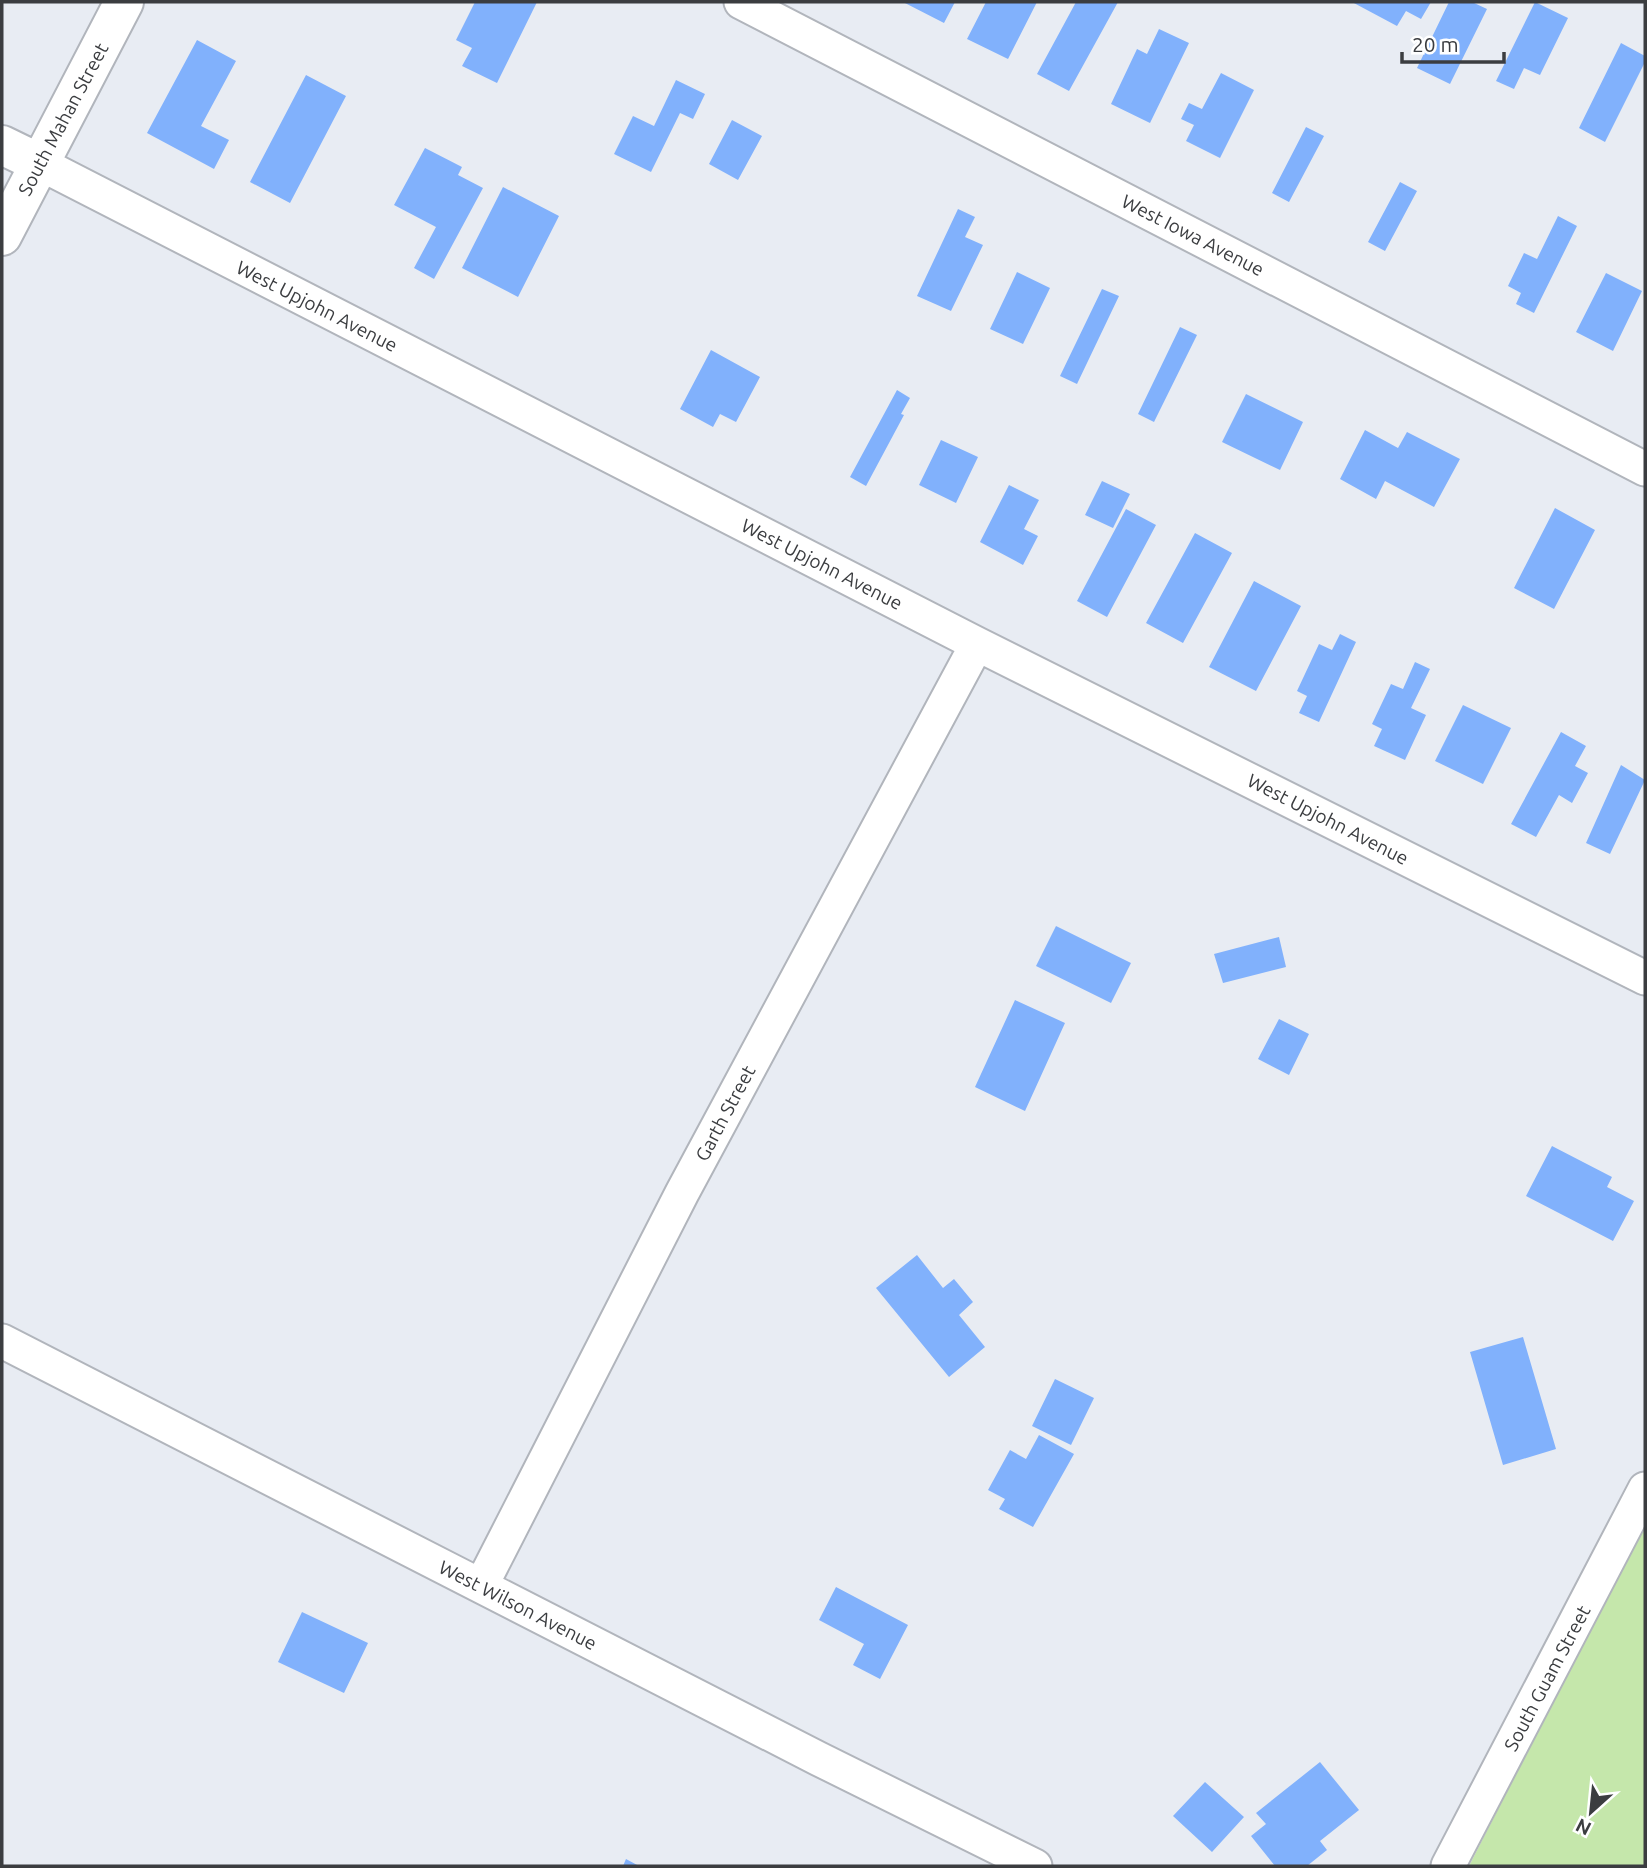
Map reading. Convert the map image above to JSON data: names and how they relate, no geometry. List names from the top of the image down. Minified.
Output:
{"streets":{"street":["South Mahan Street","West Iowa Avenue","West Upjohn Avenue","Garth Street","West Wilson Avenue","South Guam Street"]},"crossings":[["South Mahan Street","West Upjohn Avenue"],["West Upjohn Avenue","Garth Street"],["Garth Street","West Wilson Avenue"]],"scale_bar":"20 m","north":"bottom left"}
